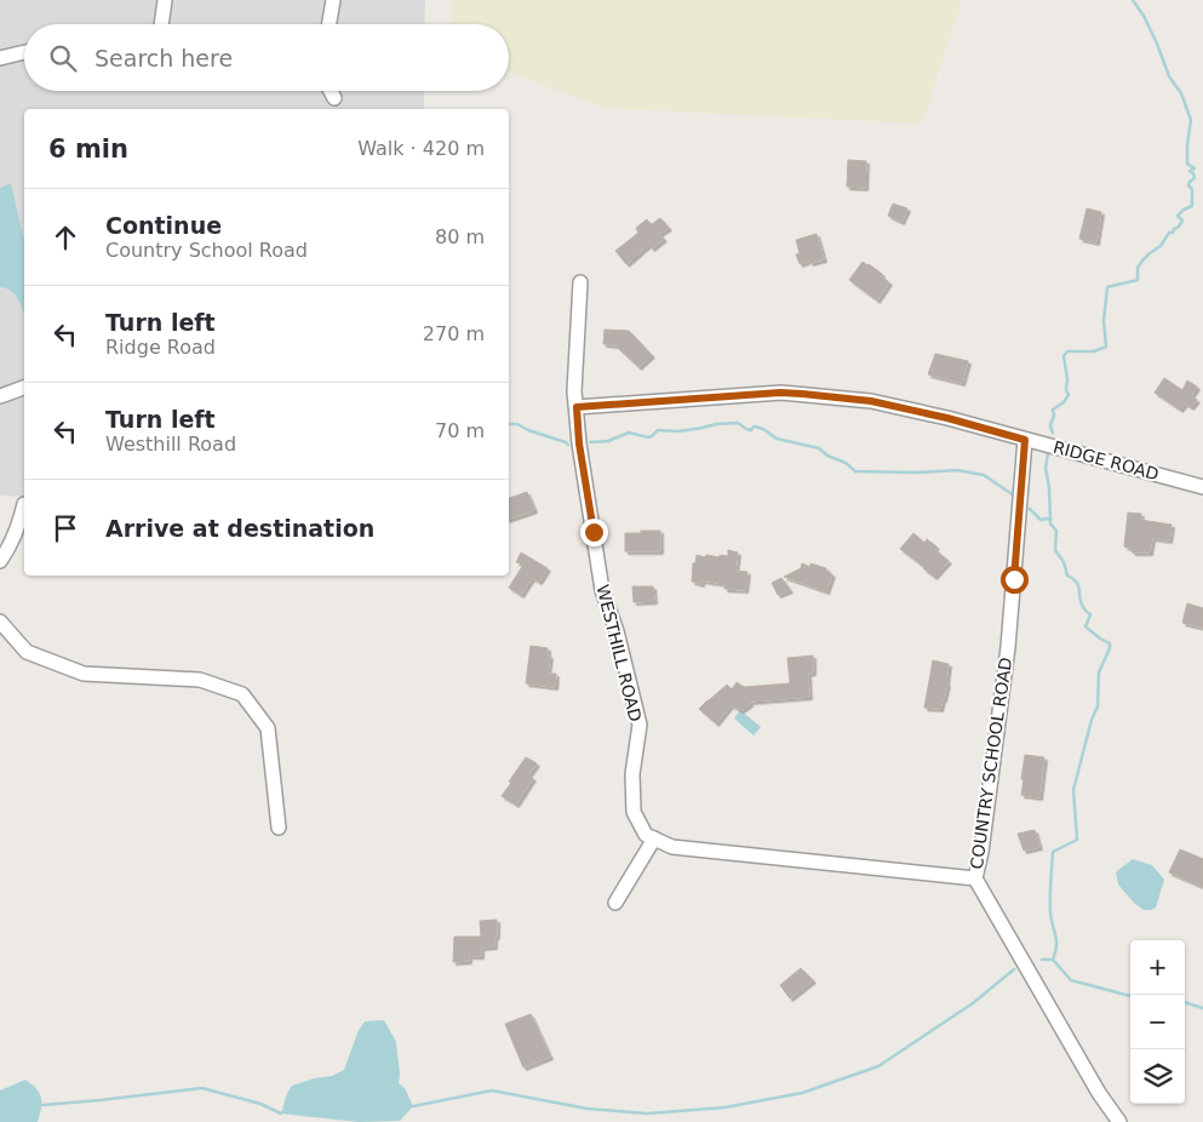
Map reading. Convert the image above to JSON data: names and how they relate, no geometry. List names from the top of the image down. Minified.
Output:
{"streets":{"street":["RIDGE ROAD","WESTHILL ROAD","COUNTRY SCHOOL ROAD"]},"crossings":[["RIDGE ROAD","WESTHILL ROAD"],["RIDGE ROAD","COUNTRY SCHOOL ROAD"]],"page":{"search":"Search here","heading":["6 min","Walk · 420 m"],"list":[["Continue","Country School Road","80 m"],["Turn left","Ridge Road","270 m"],["Turn left","Westhill Road","70 m"],"Arrive at destination"],"map_buttons":["+","−"]}}
